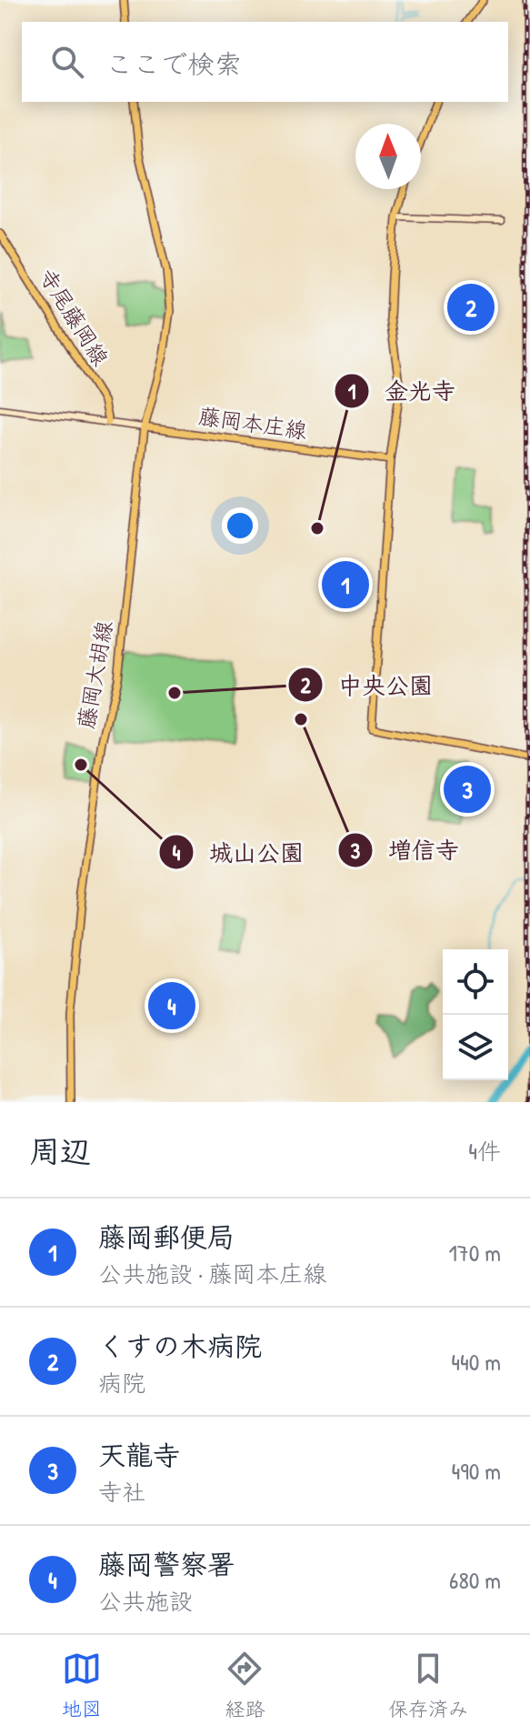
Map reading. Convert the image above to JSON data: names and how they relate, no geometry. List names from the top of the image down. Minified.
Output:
{"streets":{"main road":["寺尾藤岡線","藤岡本庄線","藤岡大胡線"]},"crossings":[["藤岡本庄線","藤岡大胡線"]],"places":["金光寺","中央公園","増信寺","城山公園"],"north":"top","page":{"search":"ここで検索","pins":["2","1","3","4"],"heading":["周辺","4件"],"list":[{"mark":"1","name":"藤岡郵便局","note":"公共施設 · 藤岡本庄線","value":"170 m"},{"mark":"2","name":"くすの木病院","note":"病院","value":"440 m"},{"mark":"3","name":"天龍寺","note":"寺社","value":"490 m"},{"mark":"4","name":"藤岡警察署","note":"公共施設","value":"680 m"}],"nav":["地図","経路","保存済み"]}}
